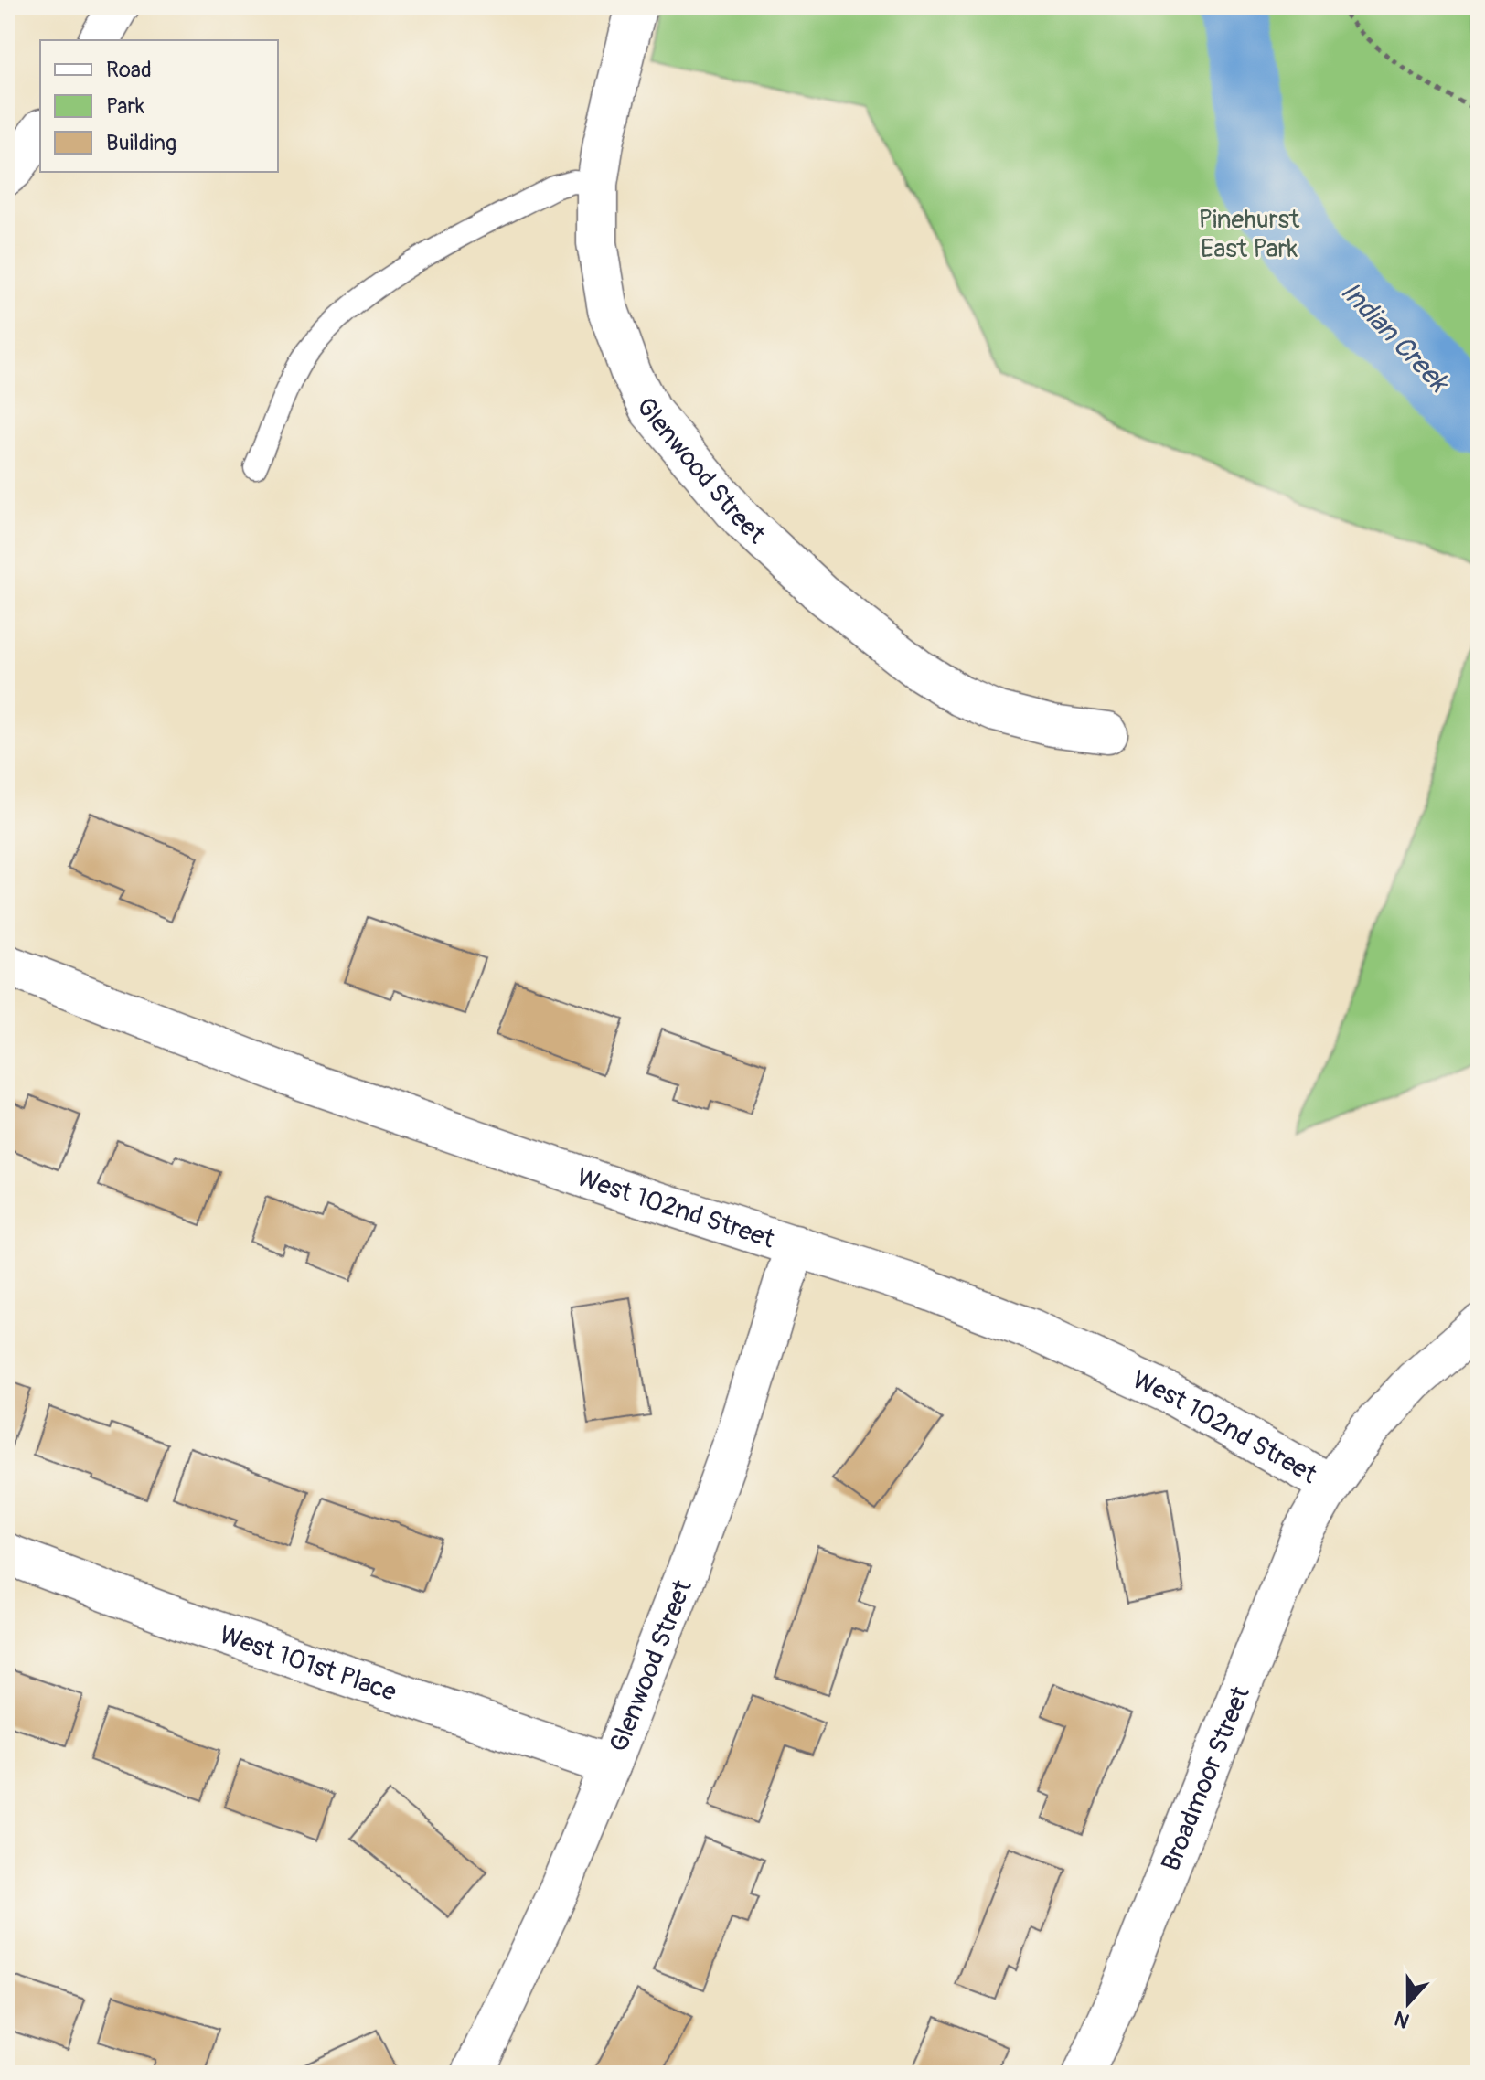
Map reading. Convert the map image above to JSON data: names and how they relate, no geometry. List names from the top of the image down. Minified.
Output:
{"streets":{"street":["Glenwood Street","West 102nd Street","West 101st Place","Broadmoor Street"]},"crossings":[["Glenwood Street","West 102nd Street"],["Glenwood Street","West 101st Place"],["West 102nd Street","Broadmoor Street"]],"water":["Indian Creek"],"parks":["Pinehurst East Park"],"legend":["Road","Park","Building"],"north":"bottom"}
